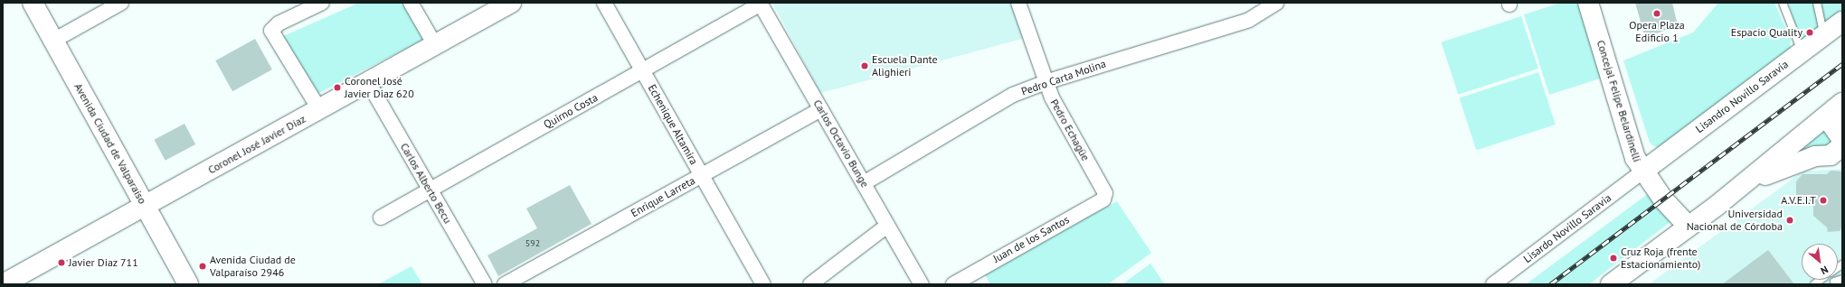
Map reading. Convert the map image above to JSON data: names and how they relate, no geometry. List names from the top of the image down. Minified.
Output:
{"streets":{"main road":["Lisandro Novillo Saravia","Concejal Felipe Belardinelli","Avenida Ciudad de Valparaíso","Coronel José Javier Díaz"],"street":["Pedro Carta Molina","Quirno Costa","Echenique Altamira","Pedro Echagüe","Carlos Octavio Bunge","Carlos Alberto Becu","Enrique Larreta","Lisardo Novillo Saravia","Juan de los Santos"]},"crossings":[["Pedro Carta Molina","Pedro Echagüe"],["Pedro Carta Molina","Carlos Octavio Bunge"],["Lisandro Novillo Saravia","Concejal Felipe Belardinelli"],["Lisandro Novillo Saravia","Lisardo Novillo Saravia"],["Concejal Felipe Belardinelli","Lisardo Novillo Saravia"],["Quirno Costa","Echenique Altamira"],["Quirno Costa","Carlos Octavio Bunge"],["Quirno Costa","Carlos Alberto Becu"],["Echenique Altamira","Enrique Larreta"],["Pedro Echagüe","Juan de los Santos"],["Avenida Ciudad de Valparaíso","Coronel José Javier Díaz"],["Carlos Octavio Bunge","Enrique Larreta"],["Coronel José Javier Díaz","Carlos Alberto Becu"]],"places":["Opera Plaza Edificio 1","Espacio Quality","Escuela Dante Alighieri","Coronel José Javier Diaz 620","A.V.E.I.T","Universidad Nacional de Córdoba","Cruz Roja (frente Estacionamiento)","Javier Diaz 711","Avenida Ciudad de Valparaíso 2946"],"house_numbers":["592"],"north":"bottom right"}
